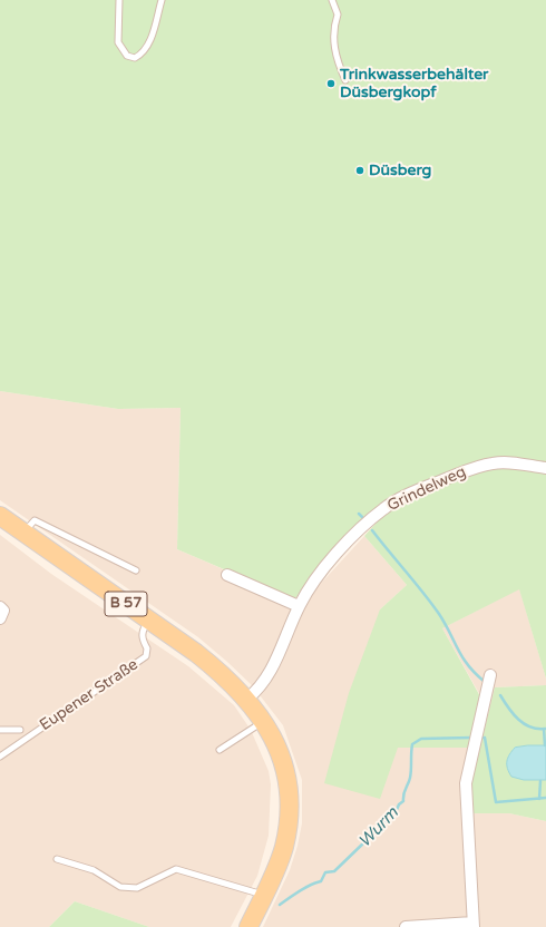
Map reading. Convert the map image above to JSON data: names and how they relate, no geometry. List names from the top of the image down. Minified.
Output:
{"streets":{"main road":["B 57"],"street":["Grindelweg"],"lane":["Eupener Straße"]},"crossings":[["Grindelweg","B 57"],["B 57","Eupener Straße"]],"water":["Wurm"],"places":["Trinkwasserbehälter Düsbergkopf","Düsberg"]}
